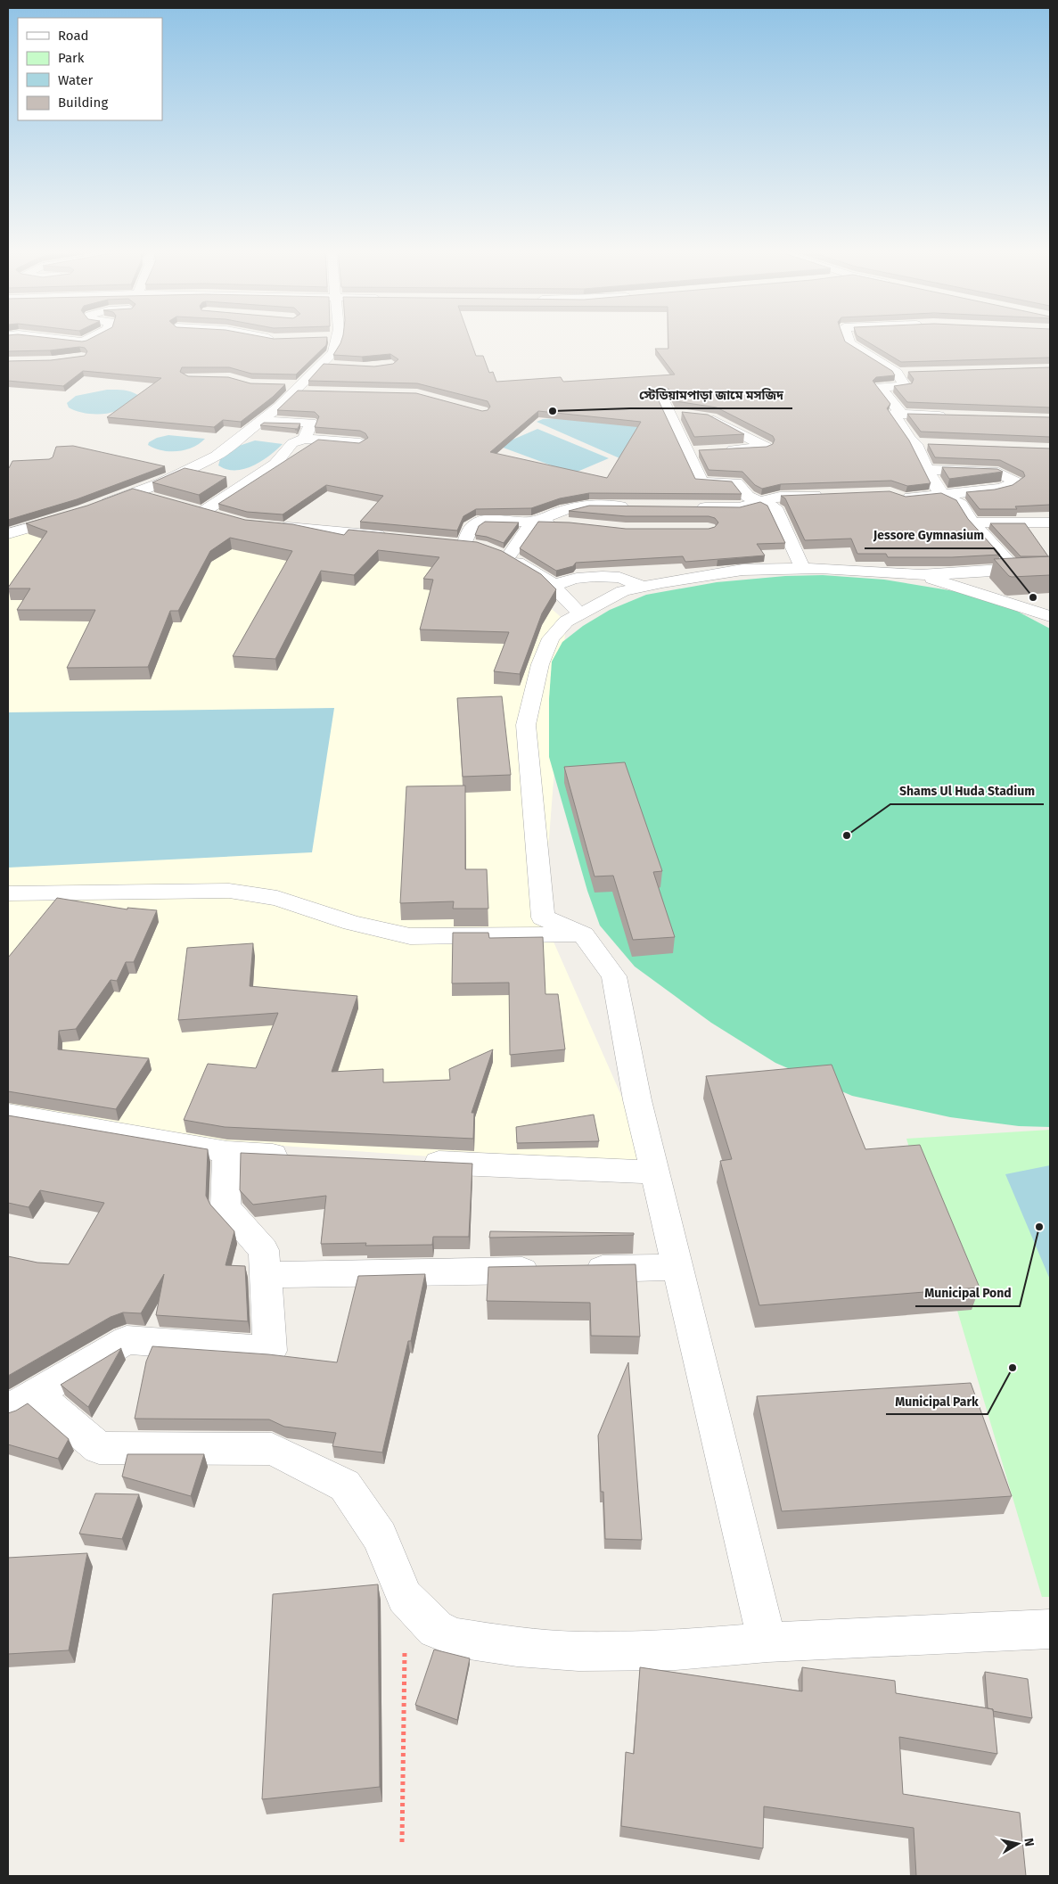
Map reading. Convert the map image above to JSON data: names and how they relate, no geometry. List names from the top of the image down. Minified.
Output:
{"places":["স্টেডিয়ামপাড়া জামে মসজিদ","Jessore Gymnasium","Shams Ul Huda Stadium","Municipal Pond","Municipal Park"],"legend":["Road","Park","Water","Building"],"north":"right"}
